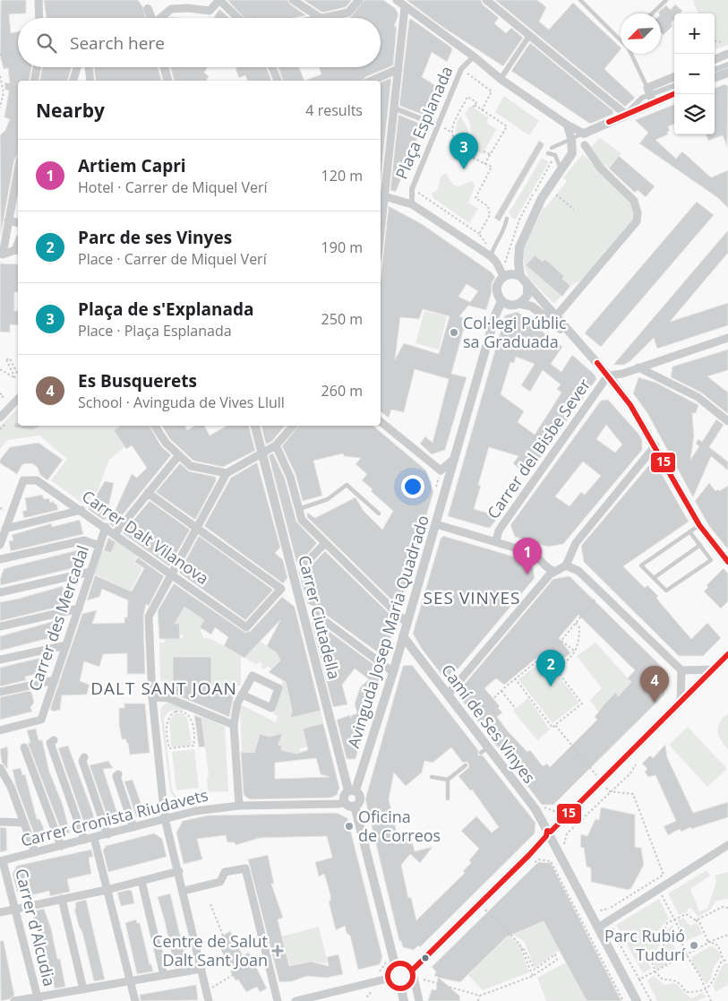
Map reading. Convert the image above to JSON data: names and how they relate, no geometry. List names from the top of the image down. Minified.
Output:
{"streets":{"street":["Plaça Esplanada","Carrer del Bisbe Sever","Carrer Dalt Vilanova","Carrer Ciutadella","Carrer des Mercadal","Avinguda Josep Maria Quadrado","Camí de Ses Vinyes","Carrer Cronista Riudavets","Carrer d'Alcudia"]},"crossings":[["Plaça Esplanada","Avinguda Josep Maria Quadrado"],["Carrer Dalt Vilanova","Carrer des Mercadal"],["Carrer Ciutadella","Avinguda Josep Maria Quadrado"],["Carrer Ciutadella","Carrer Cronista Riudavets"],["Avinguda Josep Maria Quadrado","Camí de Ses Vinyes"],["Avinguda Josep Maria Quadrado","Carrer Cronista Riudavets"],["Carrer Cronista Riudavets","Carrer d'Alcudia"]],"districts":["SES VINYES","DALT SANT JOAN"],"places":{"other":["Col·legi Públic sa Graduada","Oficina de Correos","Parc Rubió Tudurí"],"health":["Centre de Salut Dalt Sant Joan"]},"lines":["transit line 15"],"north":"bottom left","page":{"map_buttons":["+","−"],"search":"Search here","heading":["Nearby","4 results"],"pins":["3","1","2","4"],"list":[{"mark":"1","name":"Artiem Capri","note":"Hotel · Carrer de Miquel Verí","value":"120 m"},{"mark":"2","name":"Parc de ses Vinyes","note":"Place · Carrer de Miquel Verí","value":"190 m"},{"mark":"3","name":"Plaça de s'Explanada","note":"Place · Plaça Esplanada","value":"250 m"},{"mark":"4","name":"Es Busquerets","note":"School · Avinguda de Vives Llull","value":"260 m"}]}}
